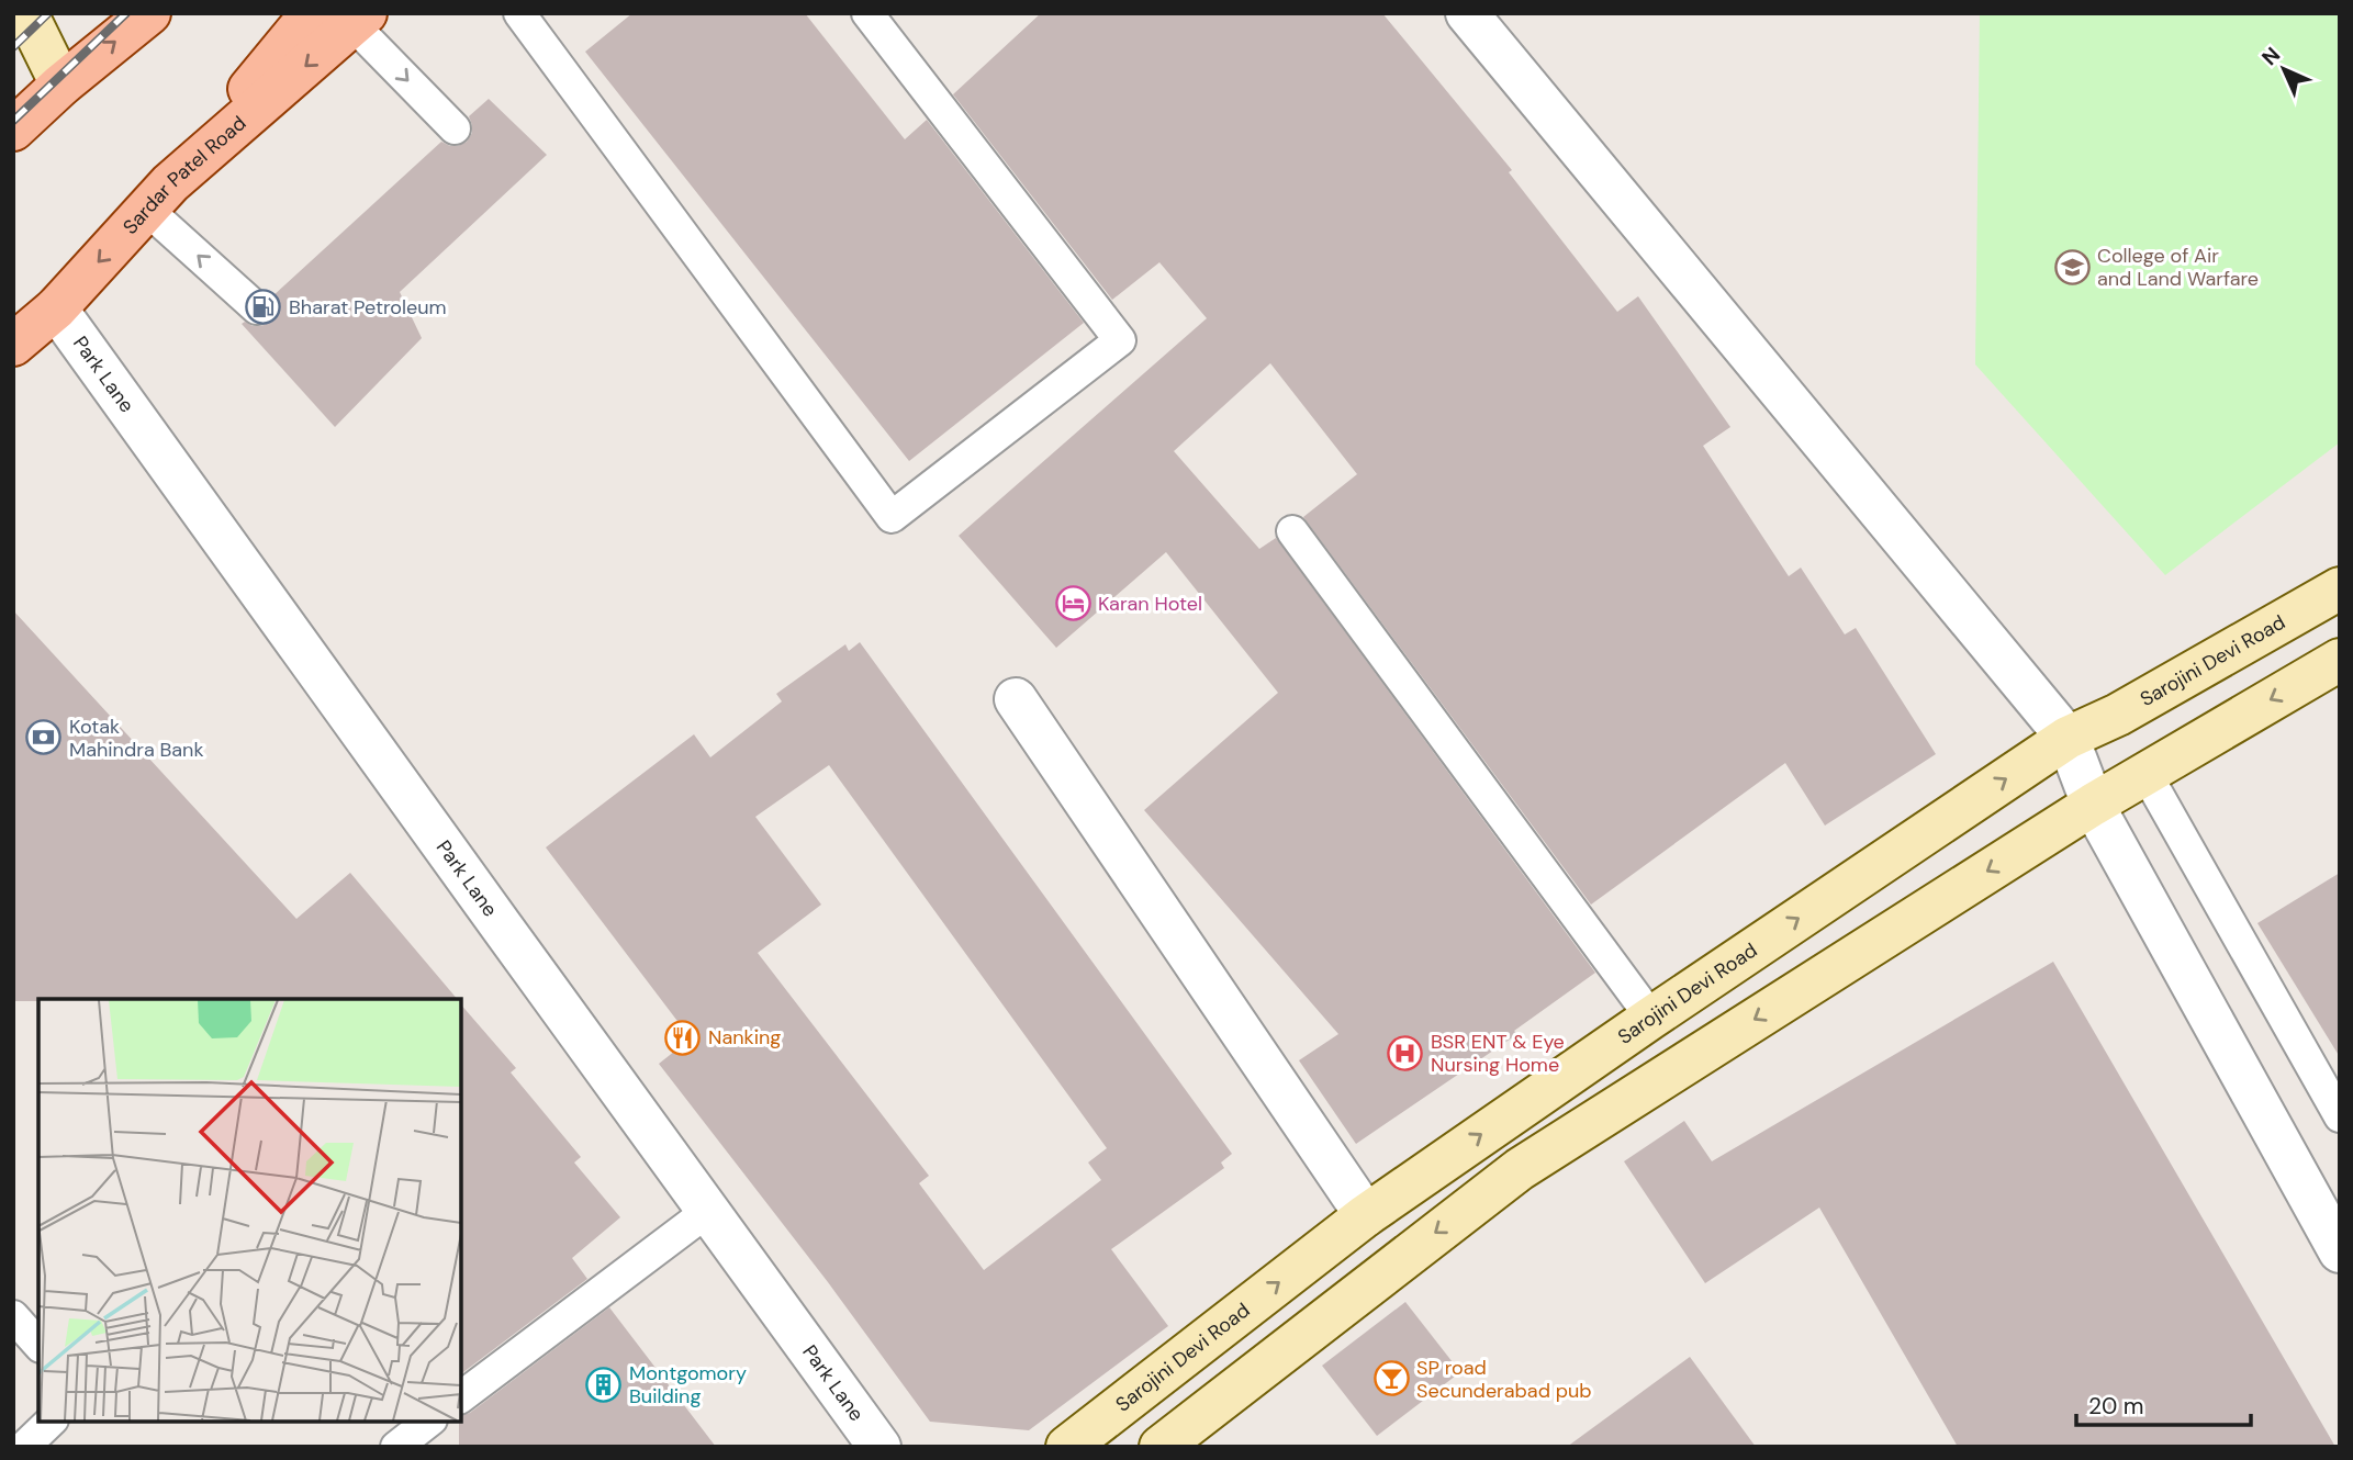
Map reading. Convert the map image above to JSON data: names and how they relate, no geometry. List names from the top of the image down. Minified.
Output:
{"streets":{"main road":["Sardar Patel Road","Sarojini Devi Road"],"street":["Park Lane"]},"crossings":[["Sardar Patel Road","Park Lane"]],"places":{"school or university":["College of Air and Land Warfare"],"fuel station":["Bharat Petroleum"],"hotel":["Karan Hotel"],"bank":["Kotak Mahindra Bank"],"restaurant":["Nanking"],"hospital":["BSR ENT & Eye Nursing Home"],"bar":["SP road Secunderabad pub"],"building":["Montgomory Building"]},"scale_bar":"20 m","north":"top left"}
